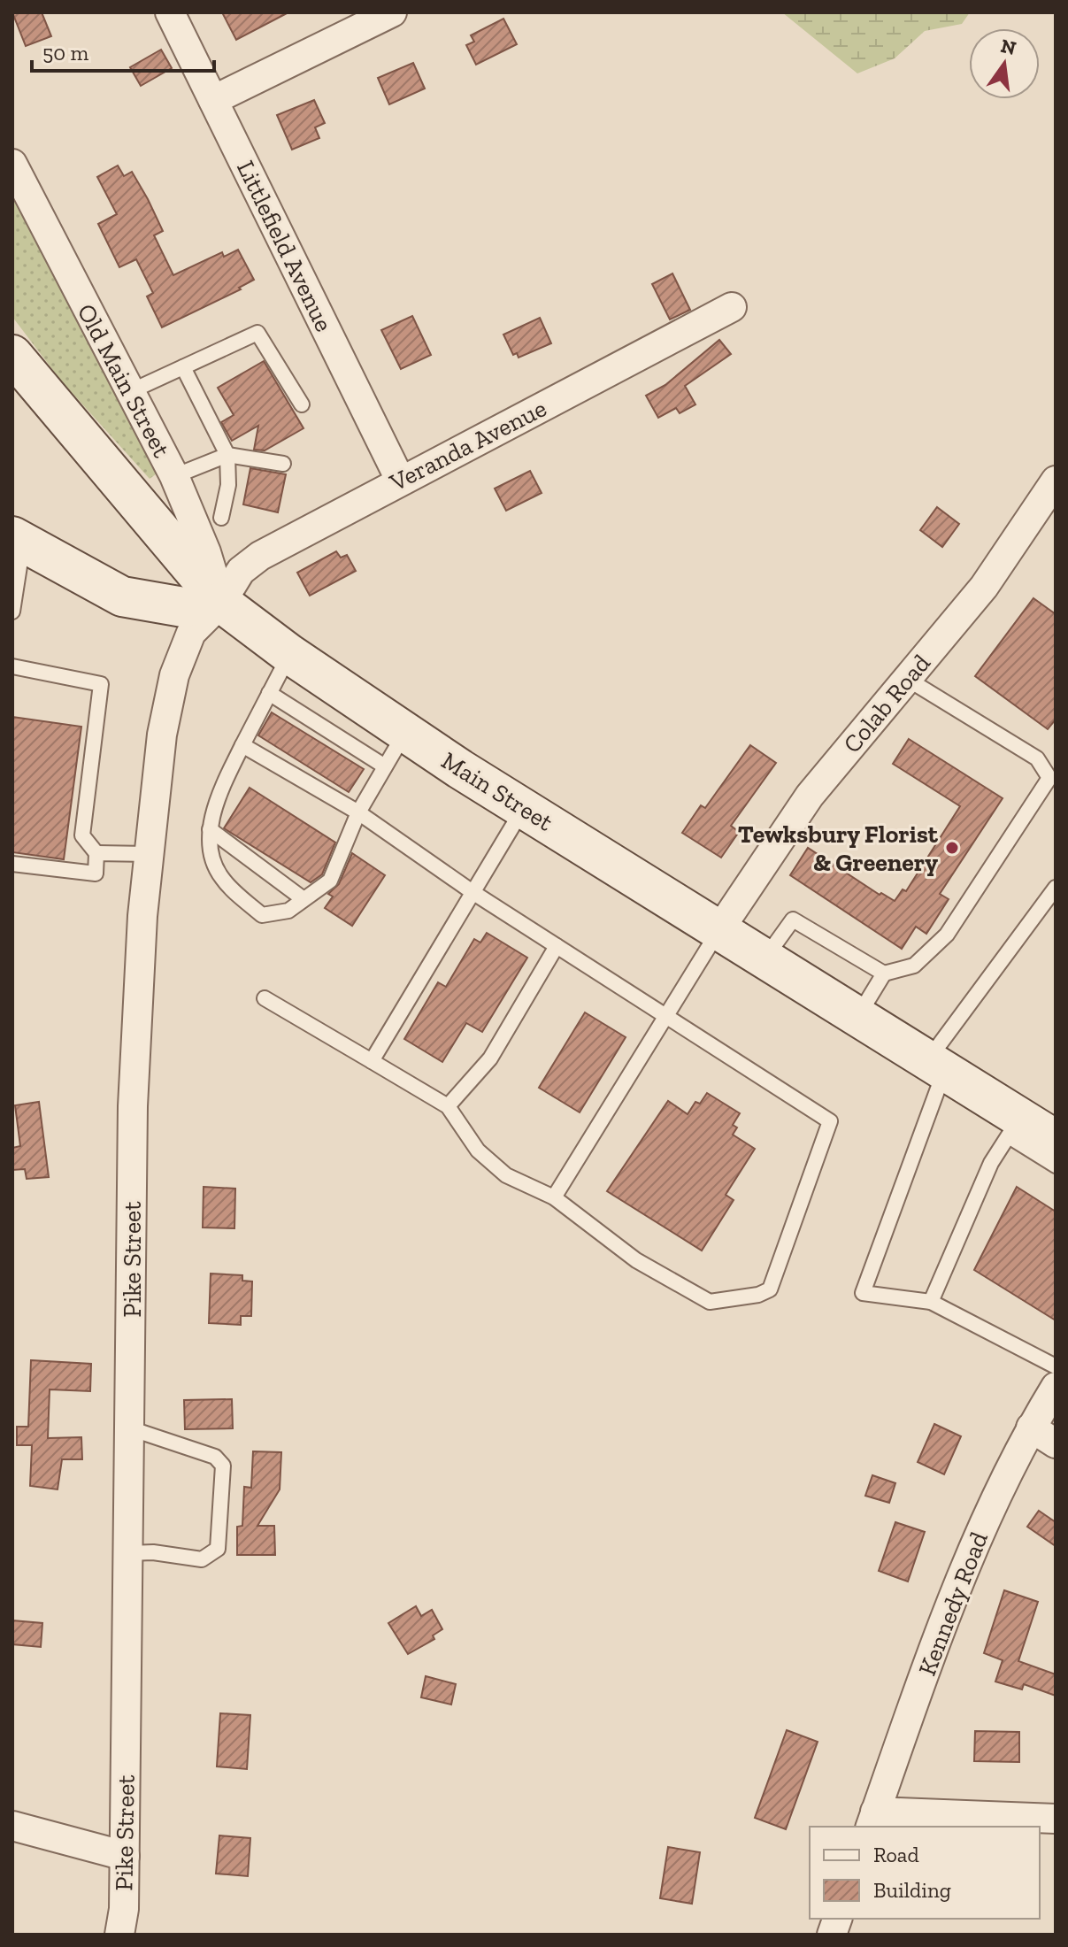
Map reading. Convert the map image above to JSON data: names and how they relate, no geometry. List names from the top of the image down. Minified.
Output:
{"streets":{"main road":["Main Street"],"street":["Littlefield Avenue","Old Main Street","Veranda Avenue","Colab Road","Pike Street","Kennedy Road"]},"crossings":[["Littlefield Avenue","Veranda Avenue"],["Old Main Street","Veranda Avenue"],["Old Main Street","Main Street"],["Old Main Street","Pike Street"],["Veranda Avenue","Main Street"],["Veranda Avenue","Pike Street"],["Colab Road","Main Street"],["Main Street","Pike Street"]],"places":["Tewksbury Florist & Greenery"],"legend":["Road","Building"],"scale_bar":"50 m","north":"top"}
